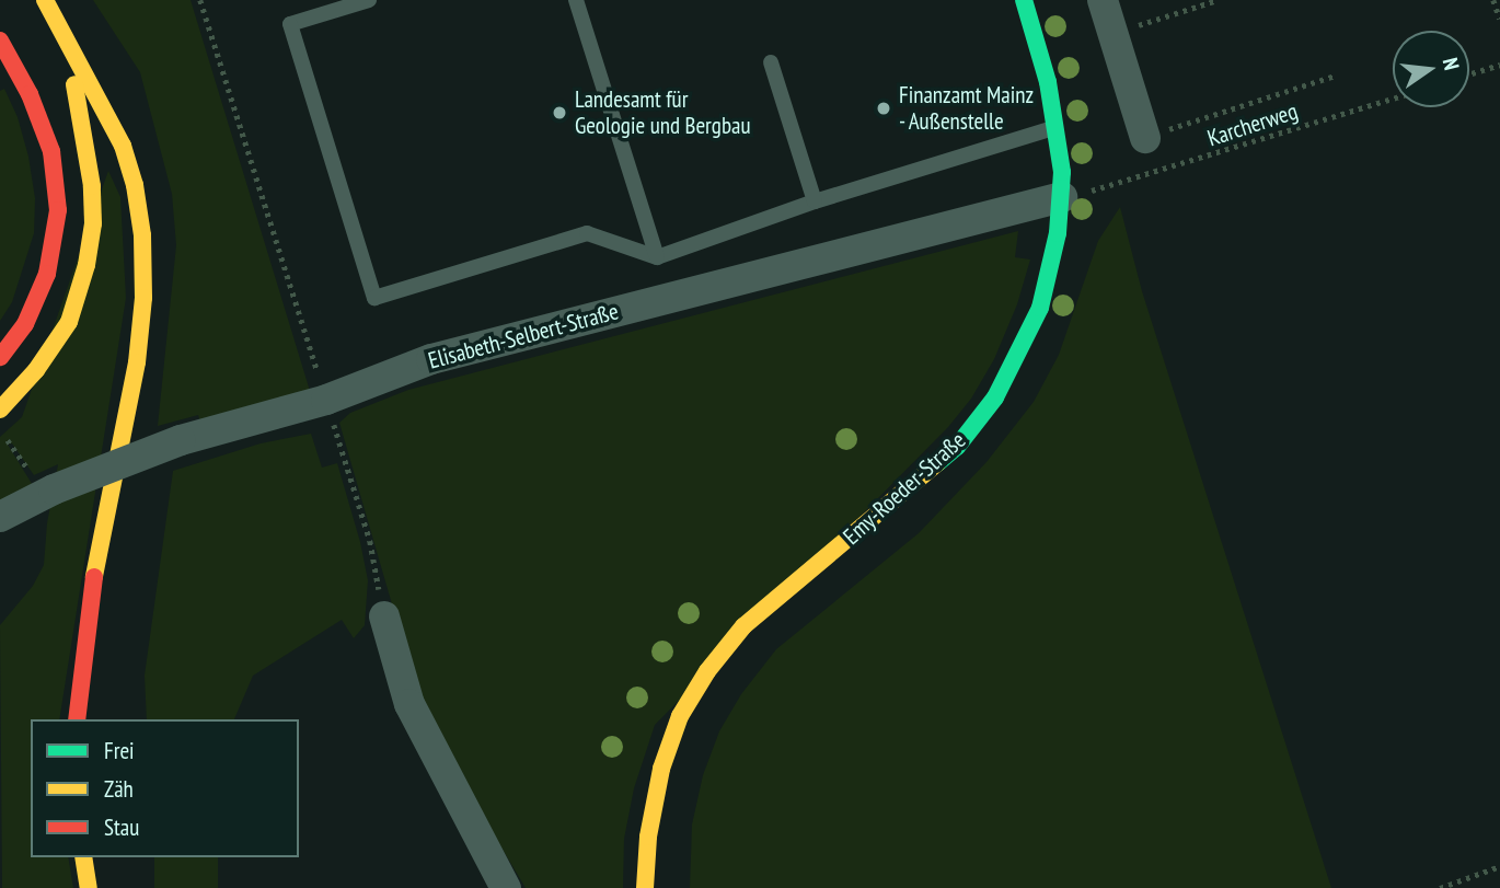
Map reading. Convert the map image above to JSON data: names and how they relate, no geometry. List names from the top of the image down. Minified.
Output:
{"streets":{"main road":["Emy-Roeder-Straße"],"street":["Elisabeth-Selbert-Straße"],"path":["Karcherweg"]},"crossings":[["Elisabeth-Selbert-Straße","Emy-Roeder-Straße"]],"places":["Finanzamt Mainz - Außenstelle","Landesamt für Geologie und Bergbau"],"legend":["Frei","Zäh","Stau"],"north":"right"}
